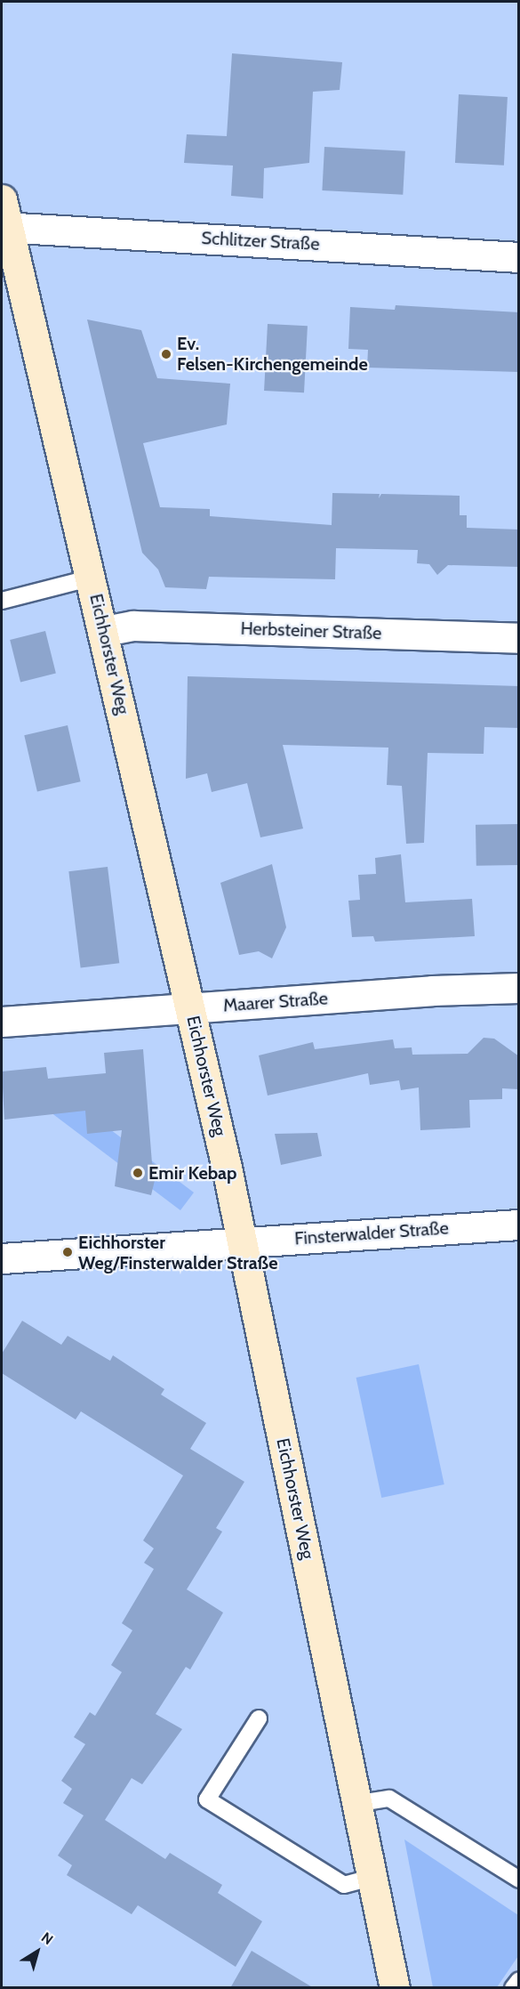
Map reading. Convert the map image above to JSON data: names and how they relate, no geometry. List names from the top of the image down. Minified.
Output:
{"streets":{"main road":["Eichhorster Weg"],"street":["Schlitzer Straße","Herbsteiner Straße","Maarer Straße","Finsterwalder Straße"]},"crossings":[["Schlitzer Straße","Eichhorster Weg"],["Herbsteiner Straße","Eichhorster Weg"],["Eichhorster Weg","Maarer Straße"],["Eichhorster Weg","Finsterwalder Straße"]],"places":["Ev. Felsen-Kirchengemeinde","Emir Kebap","Eichhorster Weg/Finsterwalder Straße"],"north":"top right"}
